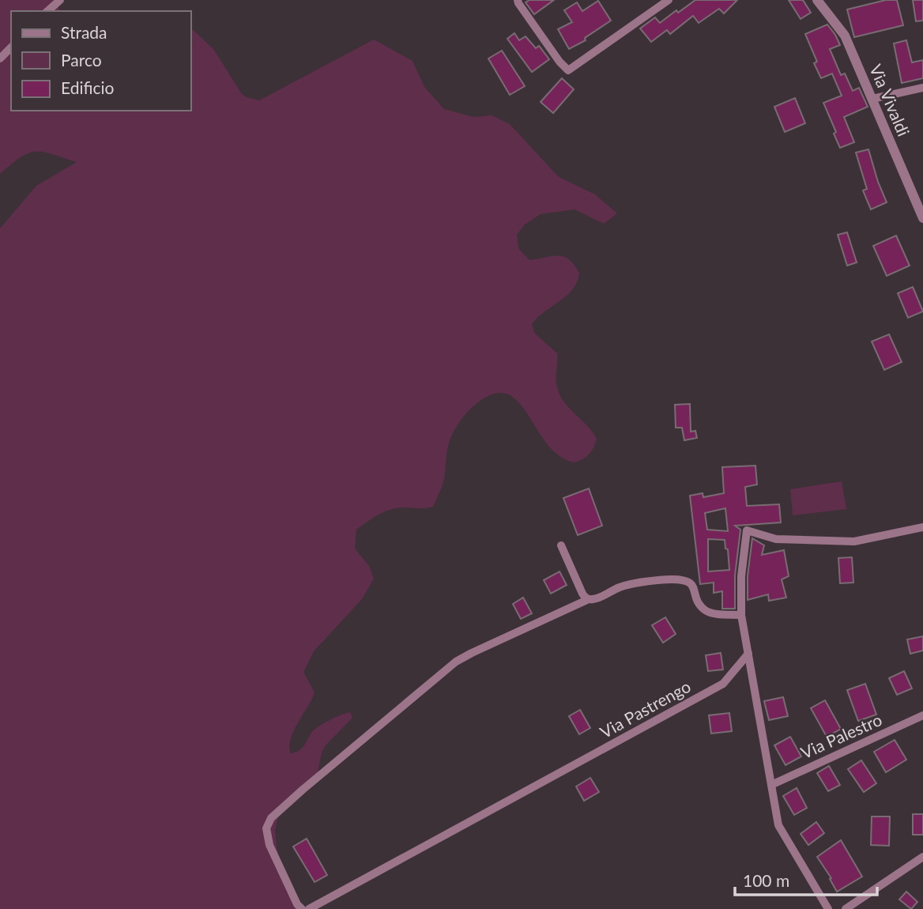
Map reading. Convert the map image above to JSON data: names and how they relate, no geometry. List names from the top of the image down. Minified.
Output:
{"streets":{"street":["Via Vivaldi","Via Pastrengo","Via Palestro"]},"legend":["Strada","Parco","Edificio"],"scale_bar":"100 m"}
